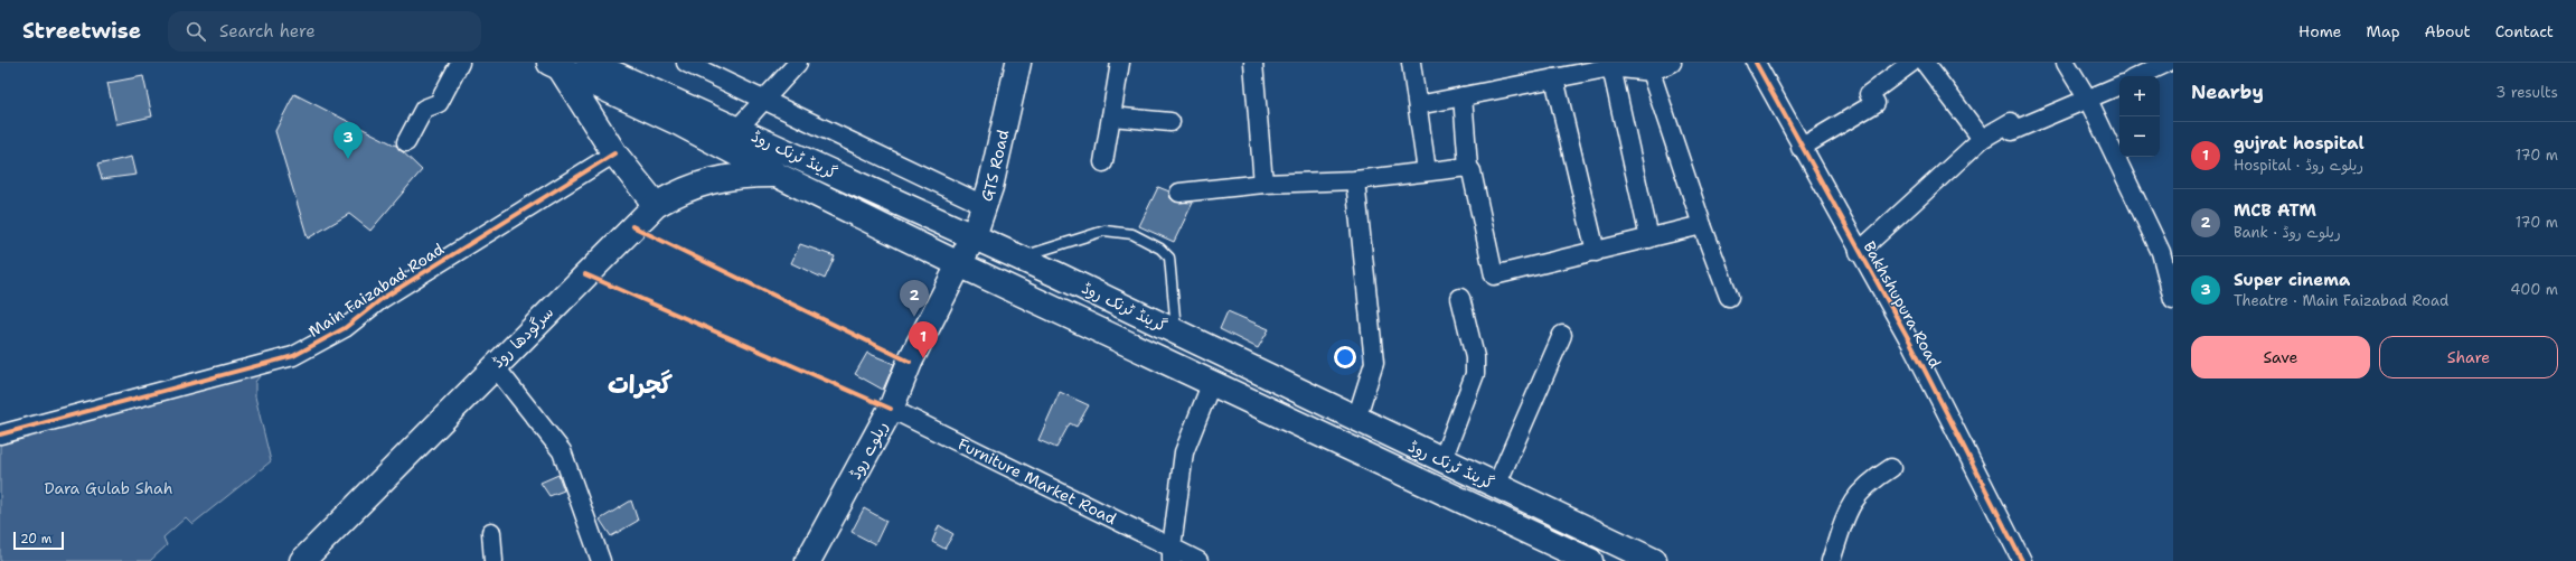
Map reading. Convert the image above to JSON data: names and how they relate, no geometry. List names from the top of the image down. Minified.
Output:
{"streets":{"main road":["گرینڈ ٹرنک روڈ","GTS Road","سرگودھا روڈ","ریلوے روڈ"],"street":["Main Faizabad Road","Bakhshupura Road","Furniture Market Road"]},"crossings":[["گرینڈ ٹرنک روڈ","GTS Road"],["گرینڈ ٹرنک روڈ","سرگودھا روڈ"],["گرینڈ ٹرنک روڈ","ریلوے روڈ"],["GTS Road","ریلوے روڈ"],["ریلوے روڈ","Furniture Market Road"]],"districts":["گجرات"],"parks":["Dara Gulab Shah"],"scale_bar":"20 m","page":{"header":"Streetwise","search":"Search here","nav":["Home","Map","About","Contact"],"heading":["Nearby","3 results"],"map_buttons":["+","−"],"list":[{"mark":"1","name":"gujrat hospital","note":"Hospital · ریلوے روڈ","value":"170 m"},{"mark":"2","name":"MCB ATM","note":"Bank · ریلوے روڈ","value":"170 m"},{"mark":"3","name":"Super cinema","note":"Theatre · Main Faizabad Road","value":"400 m"}],"pins":["3","2","1"],"buttons":["Save","Share"],"scale":"20 m"}}
